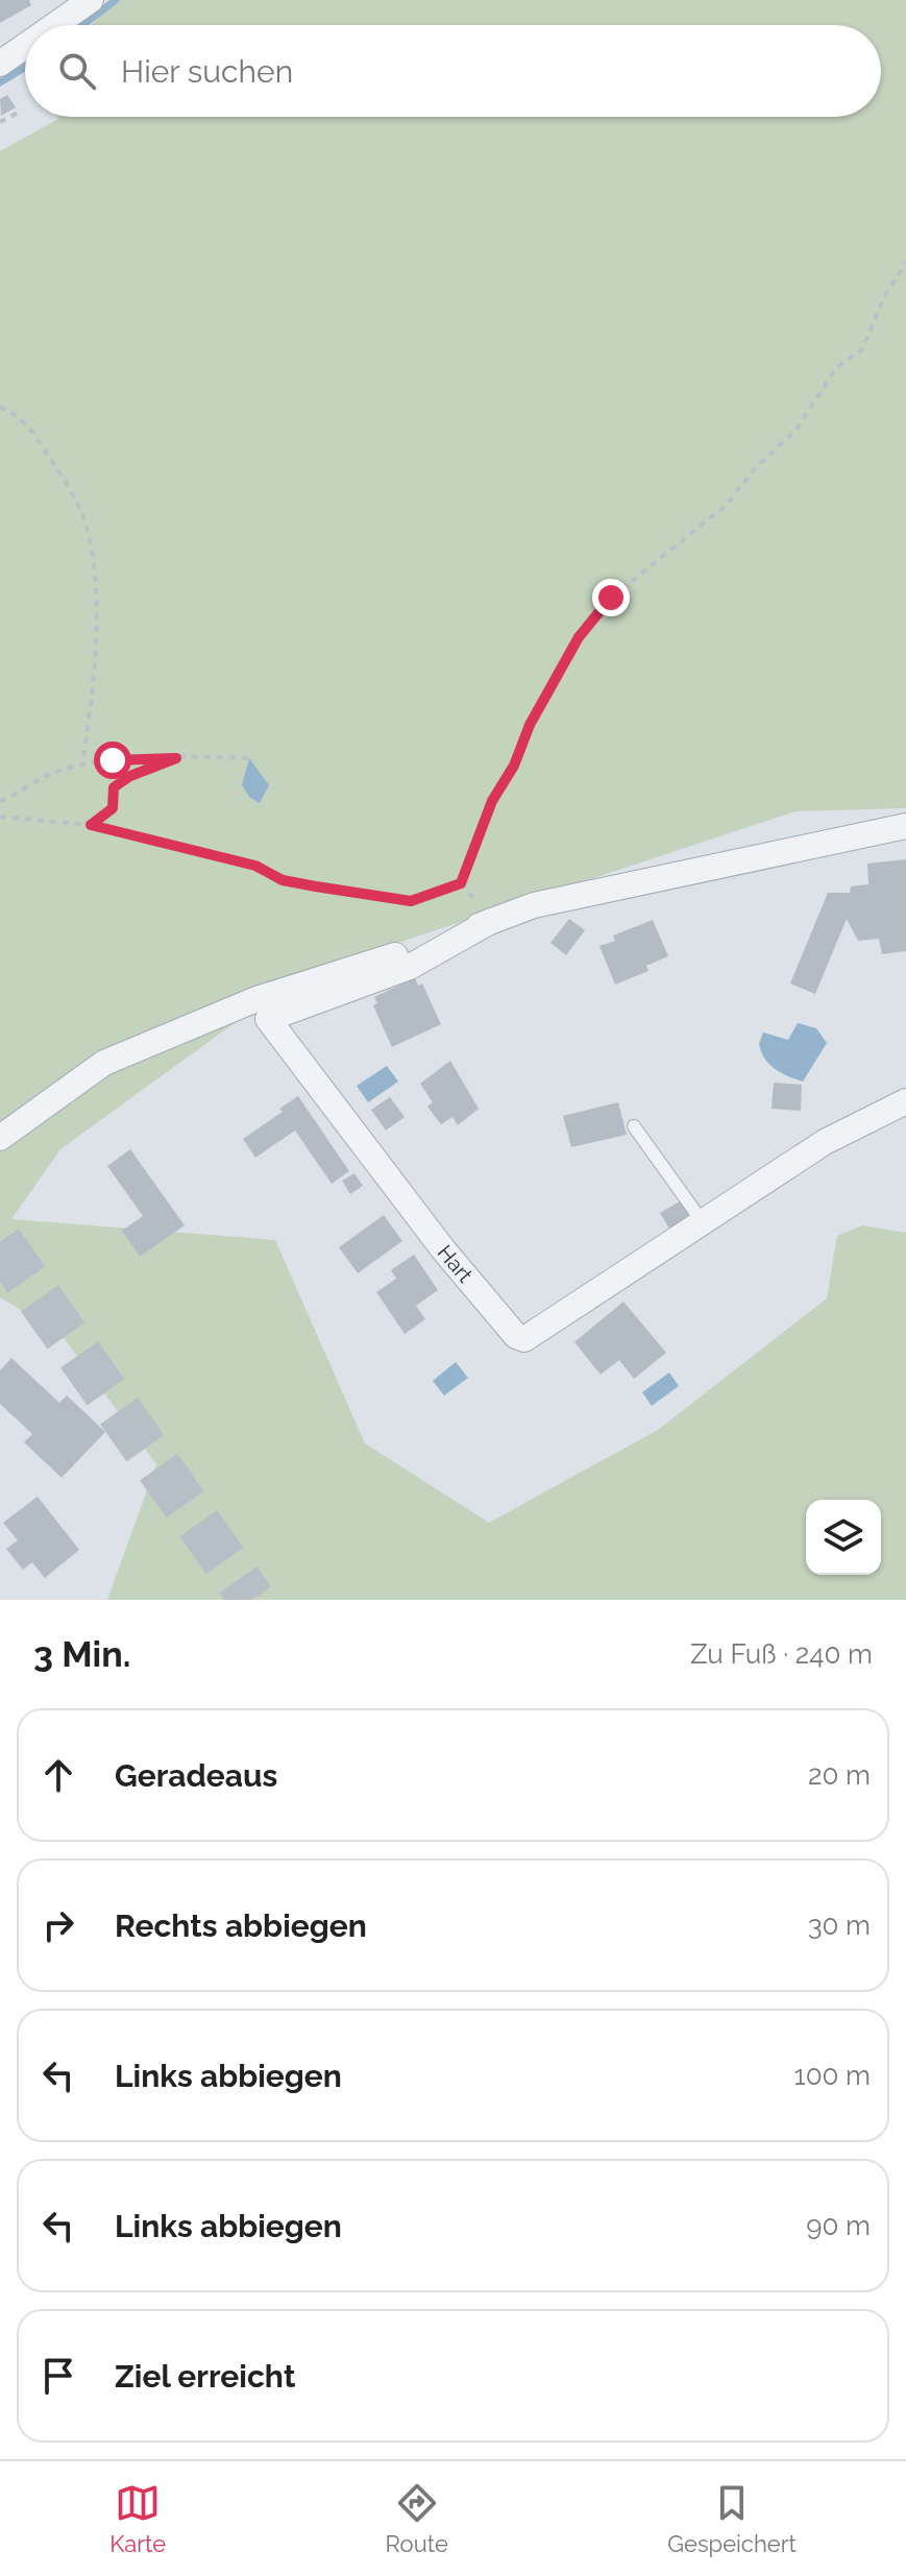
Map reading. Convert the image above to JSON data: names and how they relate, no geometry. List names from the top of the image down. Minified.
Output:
{"streets":{"street":["Hart"]},"page":{"search":"Hier suchen","heading":["3 Min.","Zu Fuß · 240 m"],"list":[["Geradeaus","20 m"],["Rechts abbiegen","30 m"],["Links abbiegen","100 m"],["Links abbiegen","90 m"],"Ziel erreicht"],"nav":["Karte","Route","Gespeichert"]}}
